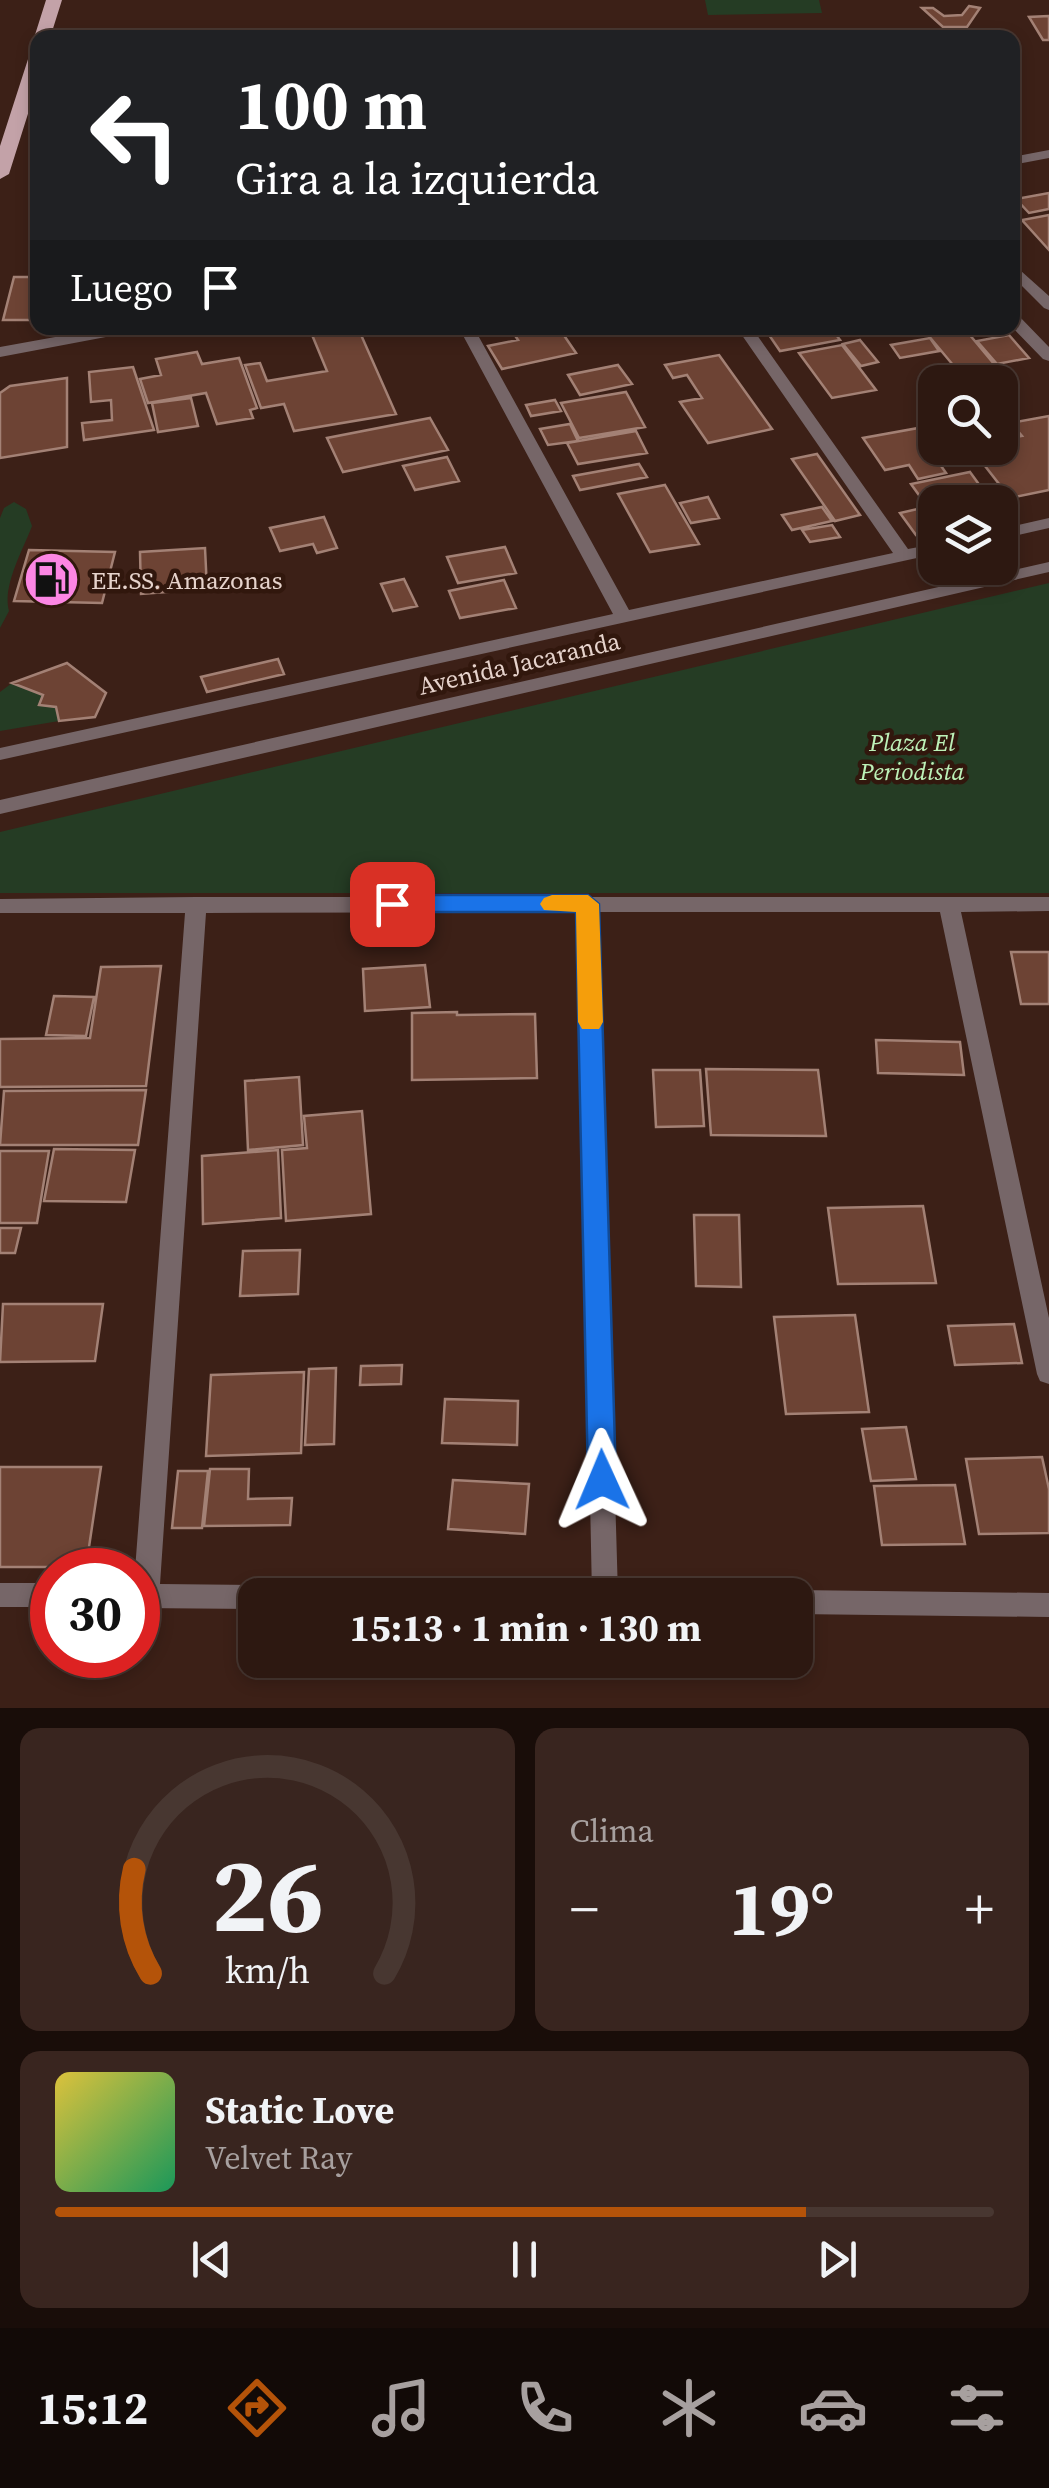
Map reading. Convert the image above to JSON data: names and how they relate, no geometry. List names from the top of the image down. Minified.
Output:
{"streets":{"street":["Avenida Jacaranda"]},"parks":["Plaza El Periodista"],"places":{"fuel station":["EE.SS. Amazonas"]},"page":{"turn":["100 m","Gira a la izquierda"],"then":"Luego","limit":"30","trip":"15:13 · 1 min · 130 m","tile":"Clima","heat":["−","19°","+"],"song":["Static Love","Velvet Ray"],"tabs":"15:12","gauge":["26","km/h"]}}
